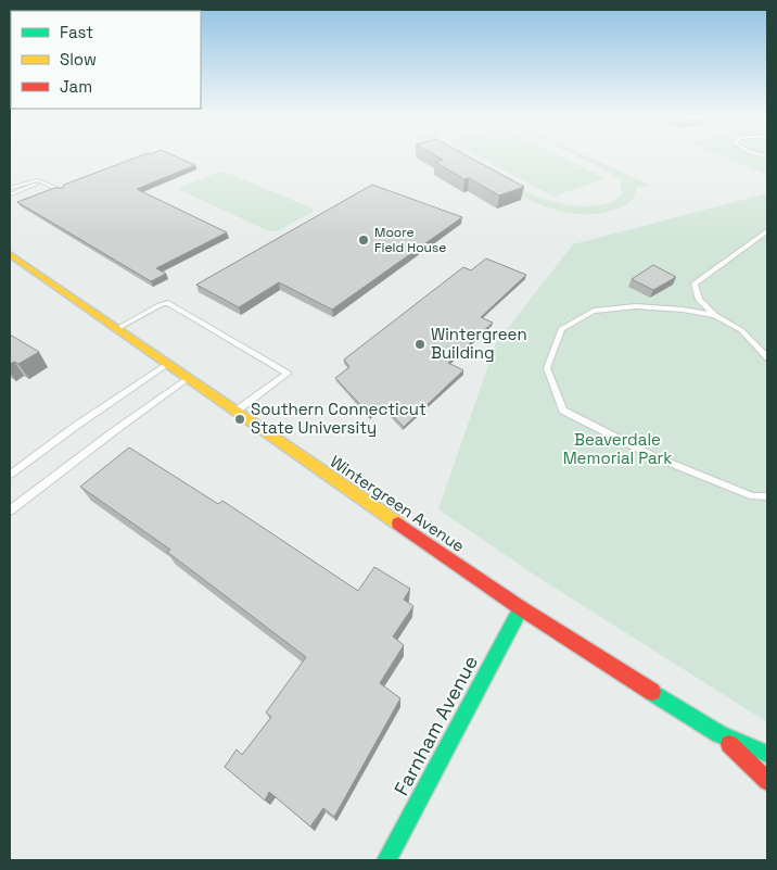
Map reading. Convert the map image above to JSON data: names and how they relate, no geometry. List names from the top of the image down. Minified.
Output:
{"streets":{"street":["Wintergreen Avenue","Farnham Avenue"]},"crossings":[["Wintergreen Avenue","Farnham Avenue"]],"parks":["Beaverdale Memorial Park"],"places":["Moore Field House","Wintergreen Building","Southern Connecticut State University"],"legend":["Fast","Slow","Jam"]}
